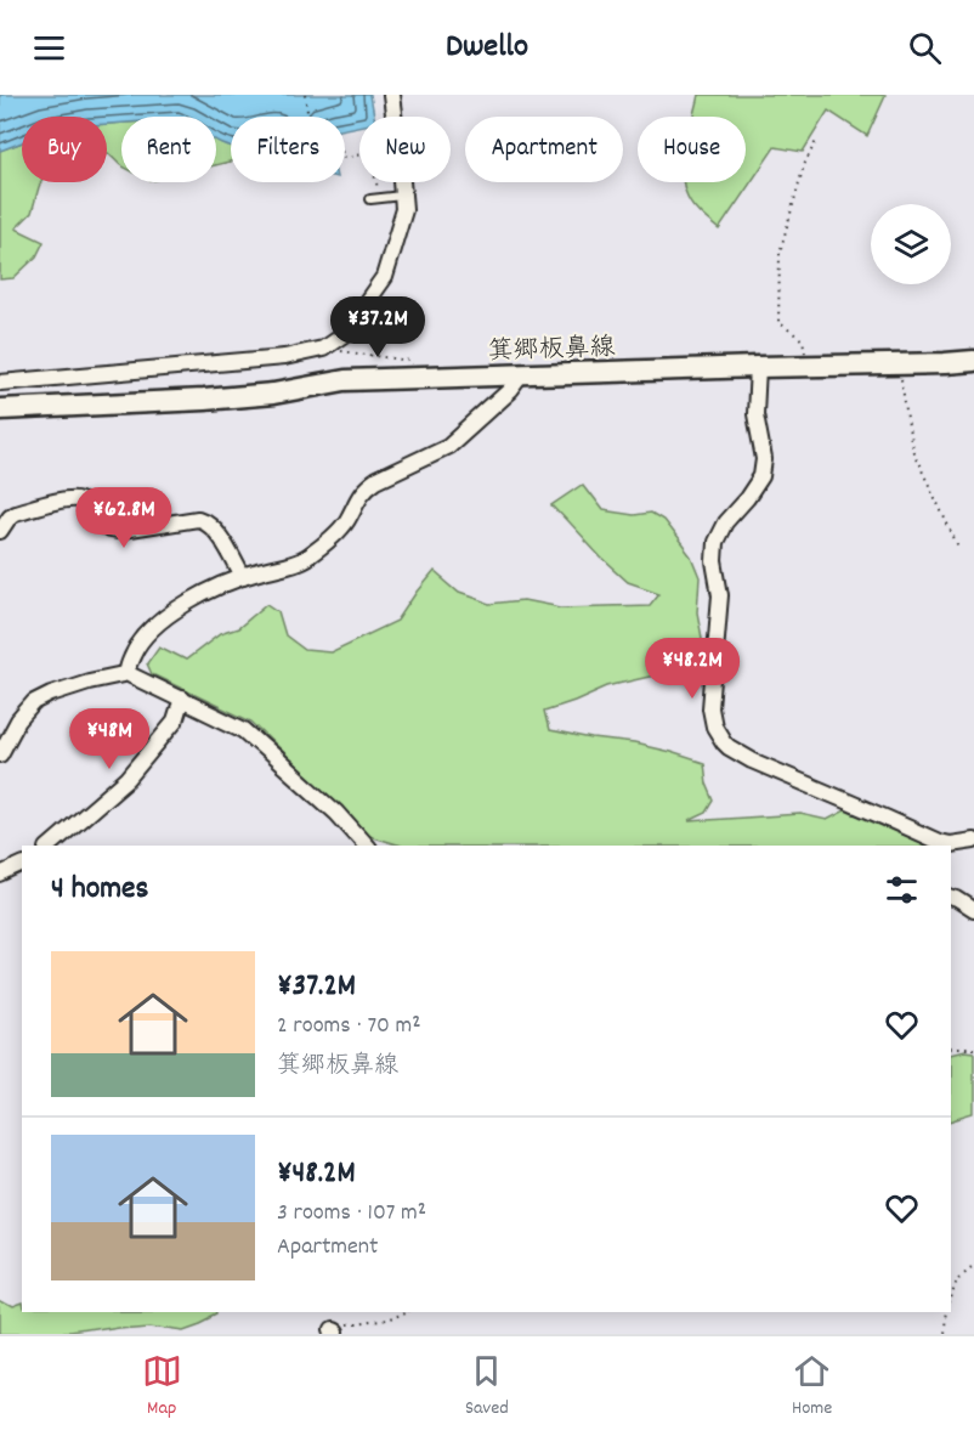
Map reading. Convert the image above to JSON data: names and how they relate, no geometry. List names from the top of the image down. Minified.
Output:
{"streets":{"main road":["箕郷板鼻線"]},"page":{"header":"Dwello","chip":["Buy","Rent","Filters","New","Apartment","House"],"price":["¥37.2M","¥62.8M","¥48.2M","¥48M"],"heading":"4 homes","list":[{"name":"¥37.2M","note":"2 rooms · 70 m² · 箕郷板鼻線"},{"name":"¥48.2M","note":"3 rooms · 107 m² · Apartment"}],"tabs":["Map","Saved","Home"]}}
